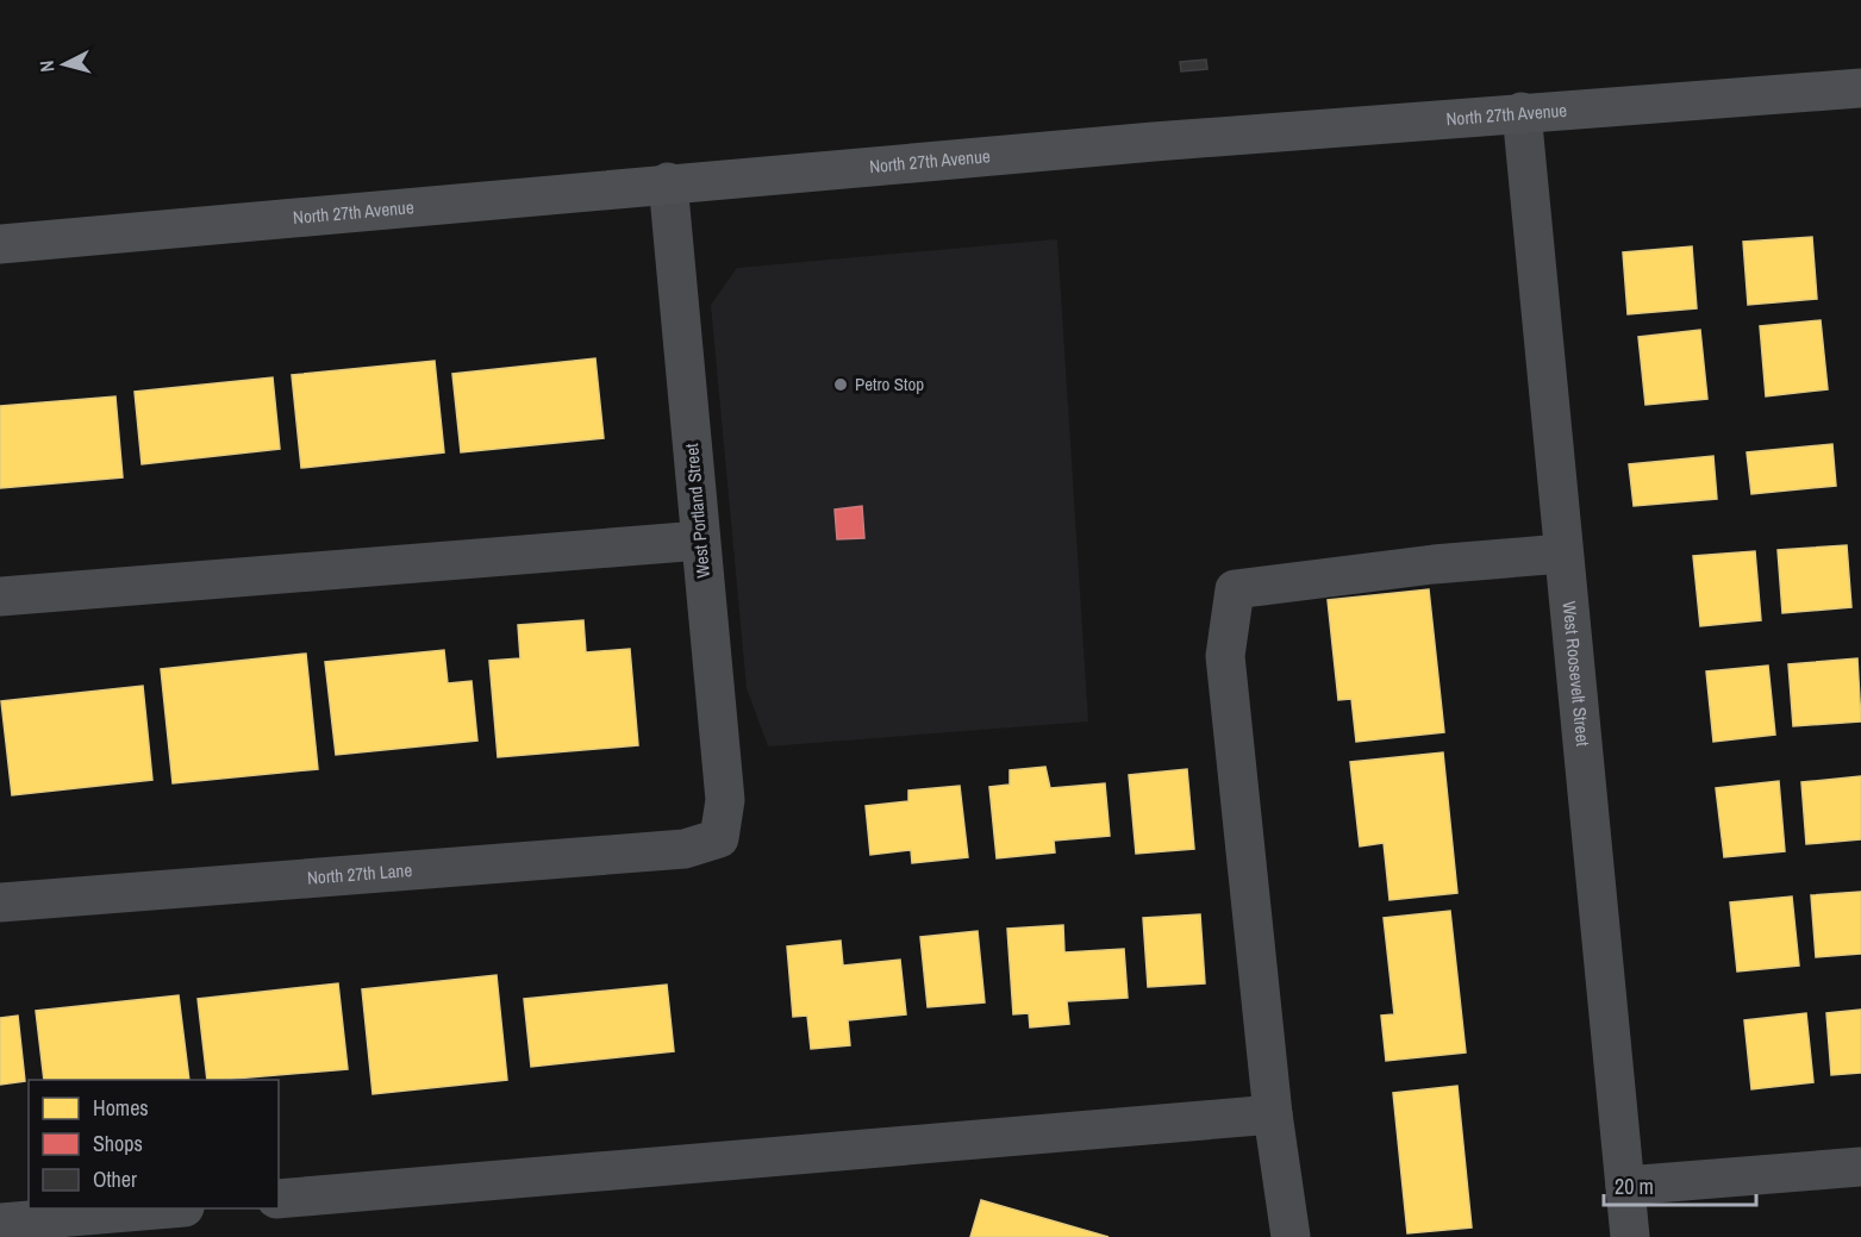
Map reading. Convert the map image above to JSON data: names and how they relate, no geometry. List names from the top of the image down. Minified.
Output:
{"streets":{"main road":["North 27th Avenue"],"street":["West Portland Street","West Roosevelt Street","North 27th Lane"]},"crossings":[["North 27th Avenue","West Portland Street"],["North 27th Avenue","West Roosevelt Street"],["West Portland Street","North 27th Lane"]],"places":["Petro Stop"],"legend":["Homes","Shops","Other"],"scale_bar":"20 m","north":"left"}
